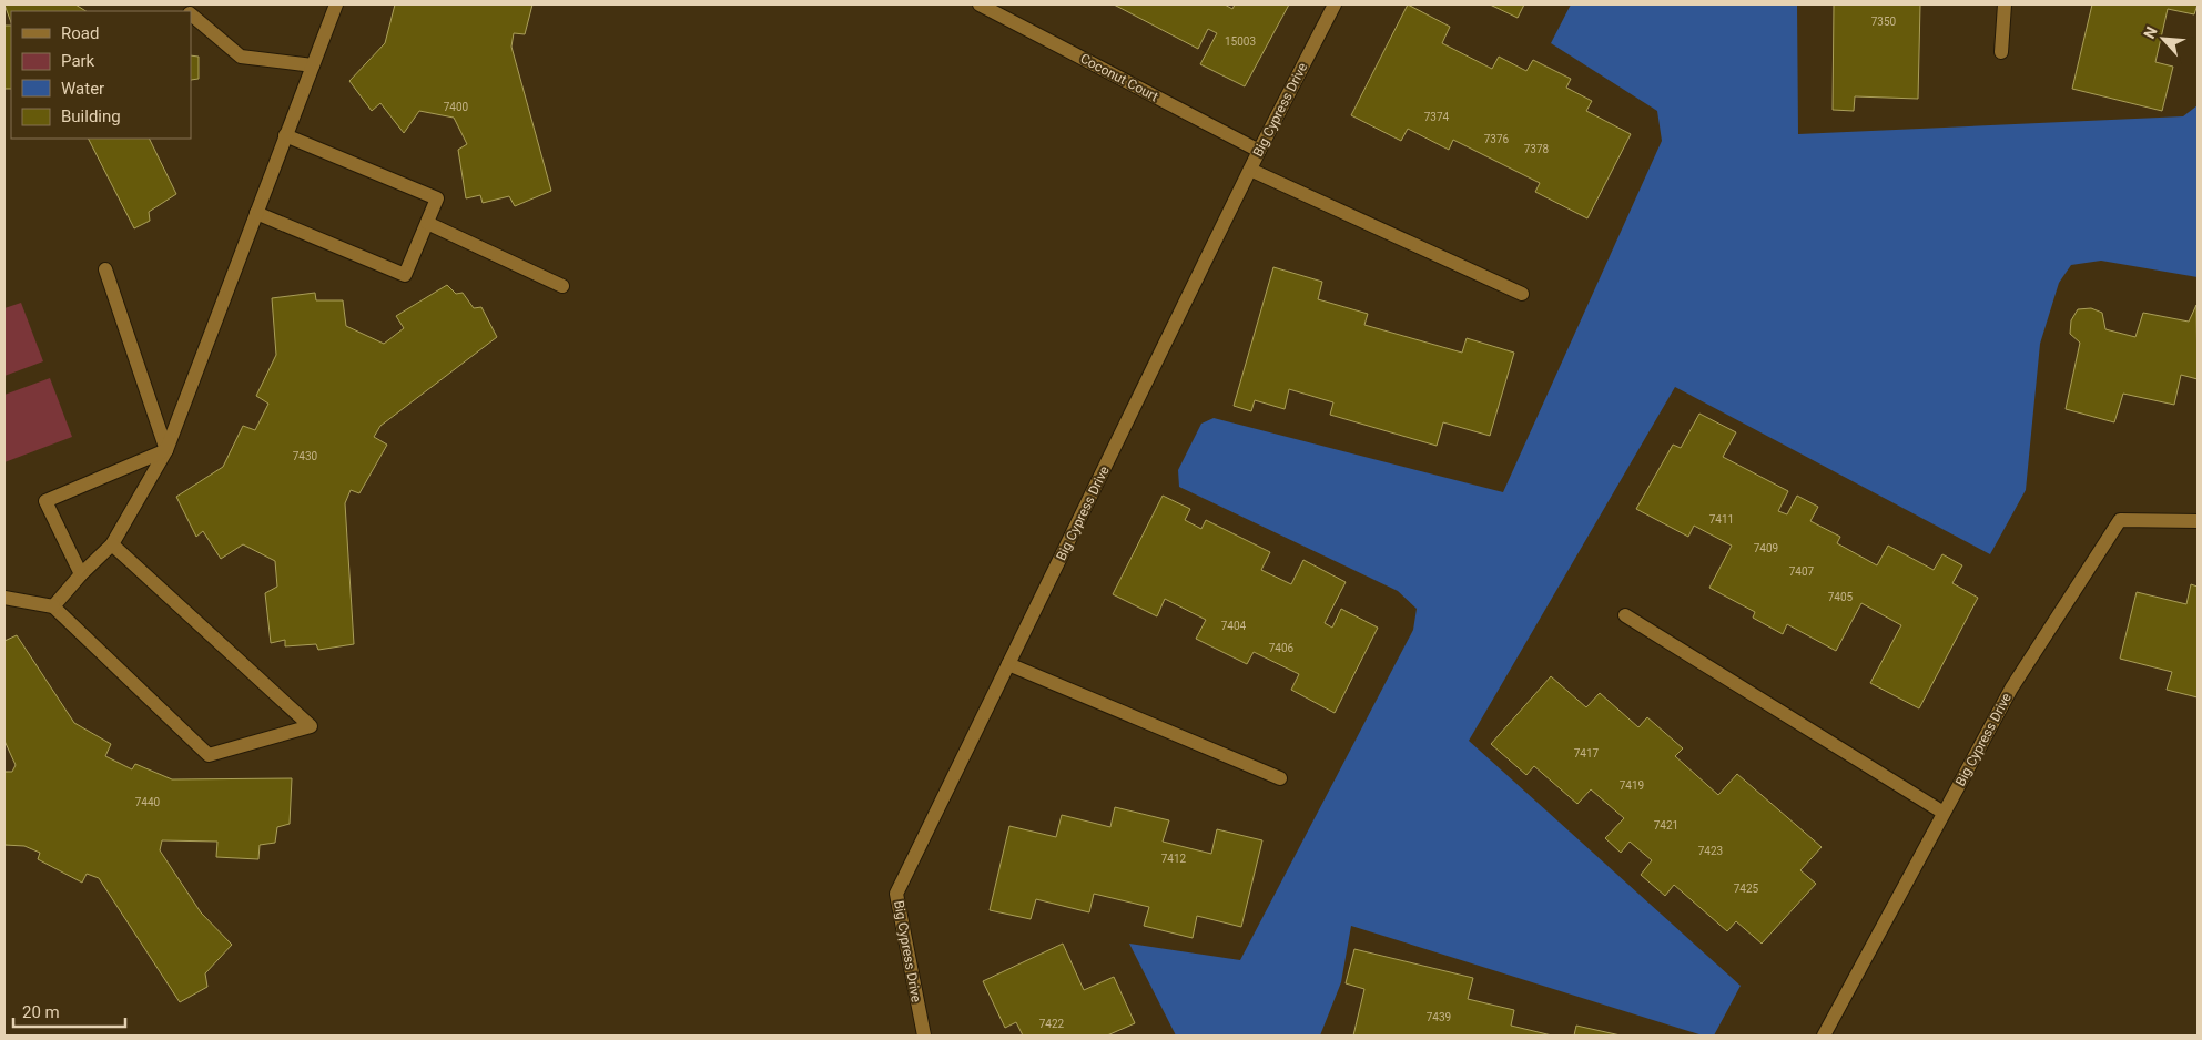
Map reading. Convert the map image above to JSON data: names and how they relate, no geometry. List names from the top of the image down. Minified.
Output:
{"streets":{"street":["Coconut Court","Big Cypress Drive"]},"crossings":[["Coconut Court","Big Cypress Drive"]],"house_numbers":["7350","15003","7400","7374","7376","7378","7430","7411","7409","7407","7405","7404","7406","7417","7419","7440","7421","7423","7412","7425","7439","7422"],"legend":["Road","Park","Water","Building"],"scale_bar":"20 m","north":"top left"}
